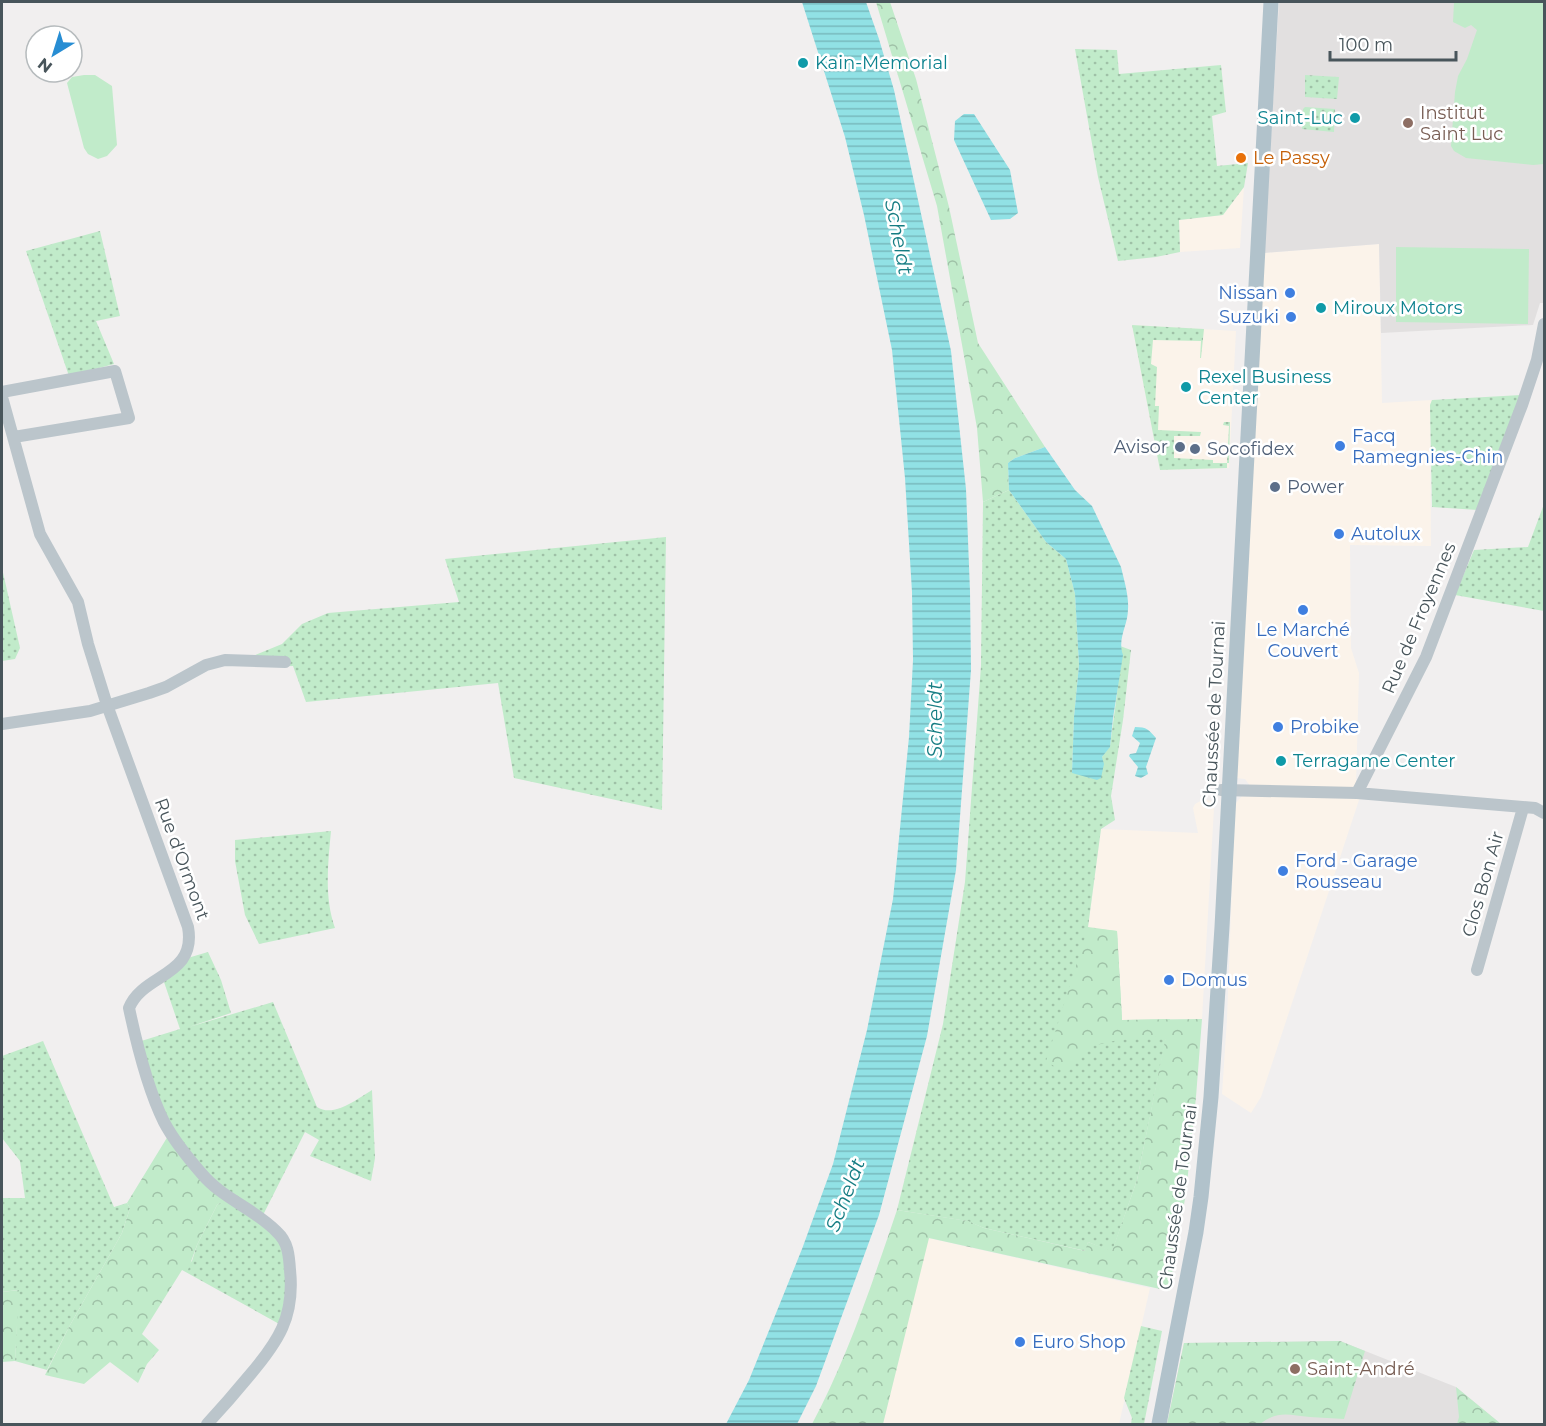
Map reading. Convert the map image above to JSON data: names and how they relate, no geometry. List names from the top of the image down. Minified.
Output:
{"streets":{"main road":["Chaussée de Tournai"],"street":["Rue de Froyennes","Rue d'Ormont","Clos Bon Air"]},"water":["Scheldt"],"places":["Kain-Memorial","Saint-Luc","Institut Saint Luc","Le Passy","Nissan","Miroux Motors","Suzuki","Rexel Business Center","Facq Ramegnies-Chin","Avisor","Socofidex","Power","Autolux","Le Marché Couvert","Probike","Terragame Center","Ford - Garage Rousseau","Domus","Euro Shop","Saint-André"],"scale_bar":"100 m","north":"bottom left"}
